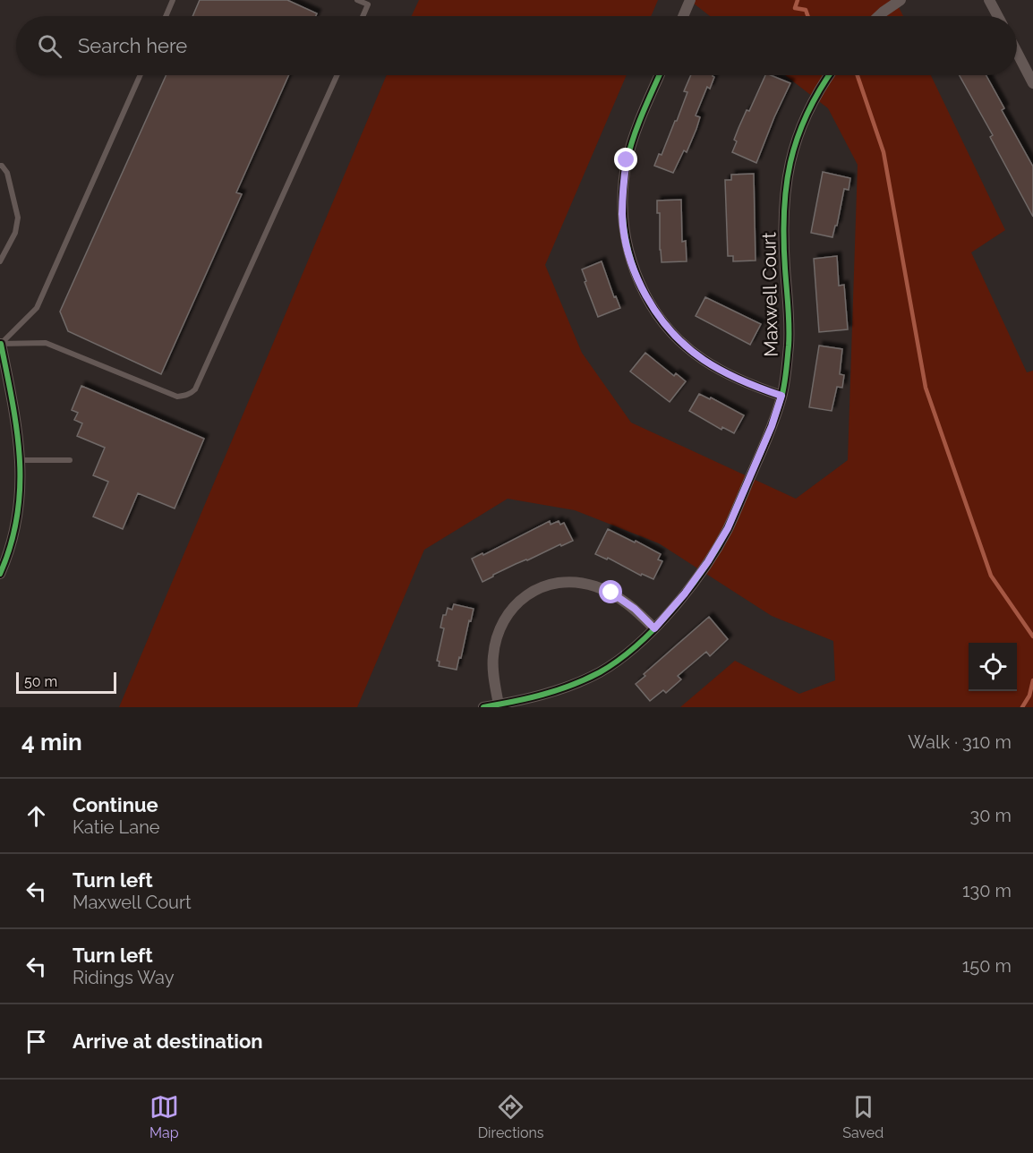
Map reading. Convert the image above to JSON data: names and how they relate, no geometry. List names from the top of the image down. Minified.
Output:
{"streets":{"street":["Maxwell Court"]},"scale_bar":"50 m","page":{"search":"Search here","scale":"50 m","heading":["4 min","Walk · 310 m"],"list":[["Continue","Katie Lane","30 m"],["Turn left","Maxwell Court","130 m"],["Turn left","Ridings Way","150 m"],"Arrive at destination"],"nav":["Map","Directions","Saved"]}}
